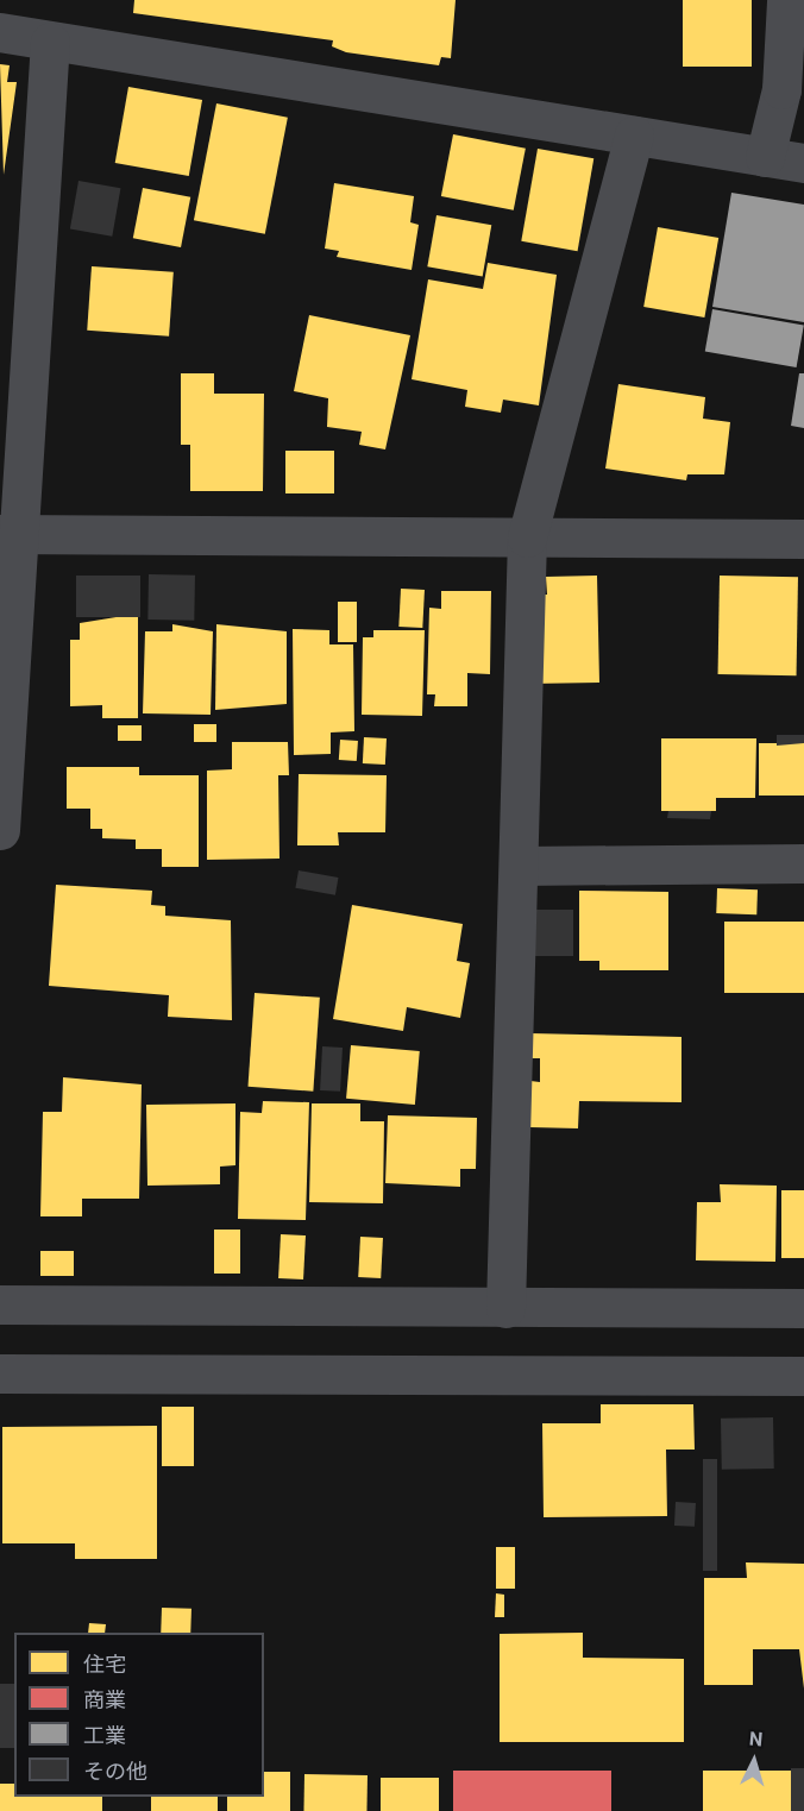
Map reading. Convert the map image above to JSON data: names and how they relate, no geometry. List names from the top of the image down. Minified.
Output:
{"legend":["住宅","商業","工業","その他"],"north":"top"}
